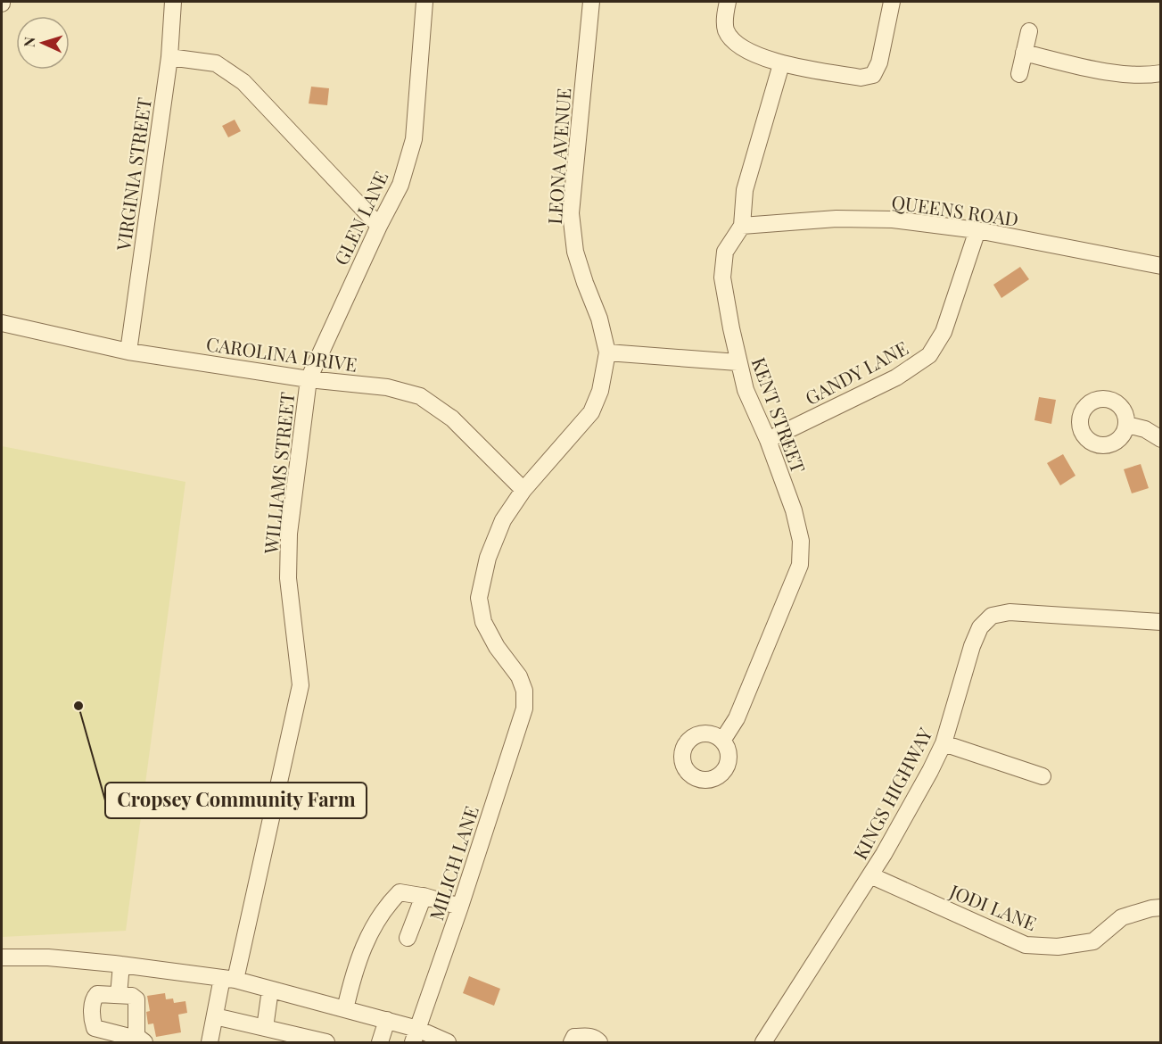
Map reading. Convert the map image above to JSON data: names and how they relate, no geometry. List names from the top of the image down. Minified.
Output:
{"streets":{"street":["LEONA AVENUE","VIRGINIA STREET","QUEENS ROAD","GLEN LANE","CAROLINA DRIVE","GANDY LANE","KENT STREET","WILLIAMS STREET","KINGS HIGHWAY","MILICH LANE","JODI LANE"]},"crossings":[["LEONA AVENUE","CAROLINA DRIVE"],["LEONA AVENUE","MILICH LANE"],["VIRGINIA STREET","CAROLINA DRIVE"],["QUEENS ROAD","GANDY LANE"],["QUEENS ROAD","KENT STREET"],["GLEN LANE","CAROLINA DRIVE"],["GLEN LANE","WILLIAMS STREET"],["CAROLINA DRIVE","WILLIAMS STREET"],["GANDY LANE","KENT STREET"],["KINGS HIGHWAY","JODI LANE"]],"places":["Cropsey Community Farm"],"north":"left"}
